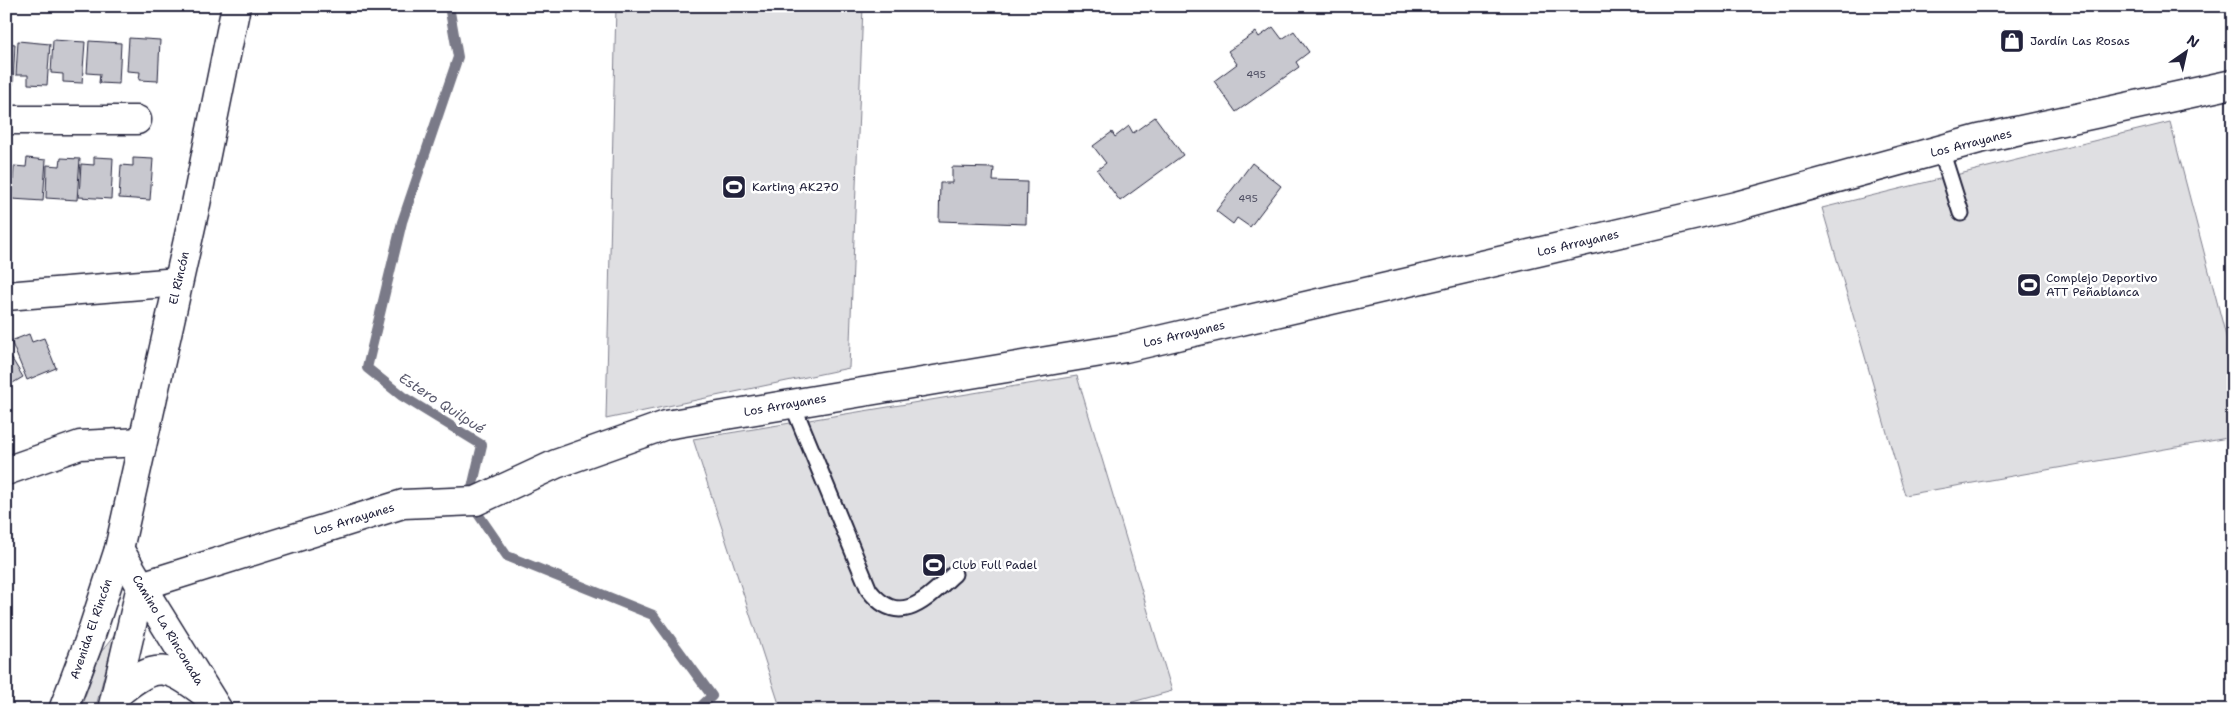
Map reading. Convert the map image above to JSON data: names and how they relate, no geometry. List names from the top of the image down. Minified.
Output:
{"streets":{"street":["Los Arrayanes","El Rincón","Avenida El Rincón","Camino La Rinconada"]},"crossings":[["Los Arrayanes","Camino La Rinconada"],["El Rincón","Avenida El Rincón"],["El Rincón","Camino La Rinconada"],["Avenida El Rincón","Camino La Rinconada"]],"water":["Estero Quilpué"],"places":{"shop":["Jardín Las Rosas"],"sports":["Karting AK270","Complejo Deportivo ATT Peñablanca","Club Full Padel"]},"house_numbers":["495","495"],"north":"top right"}
